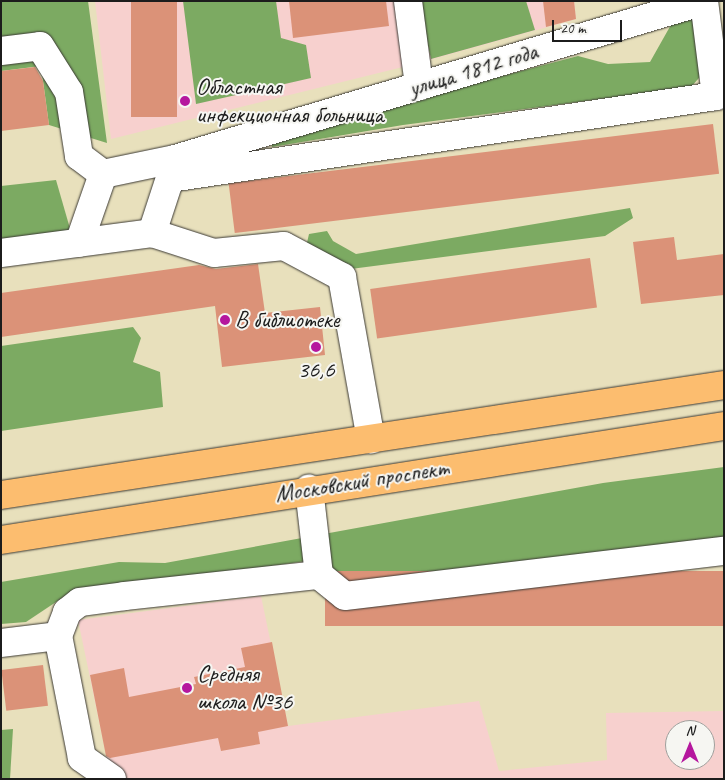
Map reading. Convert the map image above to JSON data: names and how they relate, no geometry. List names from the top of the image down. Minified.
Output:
{"streets":{"main road":["Московский проспект"],"street":["улица 1812 года"]},"places":["Областная инфекционная больница","В библиотеке","36,6","Средняя школа №36"],"scale_bar":"20 m","north":"top"}
